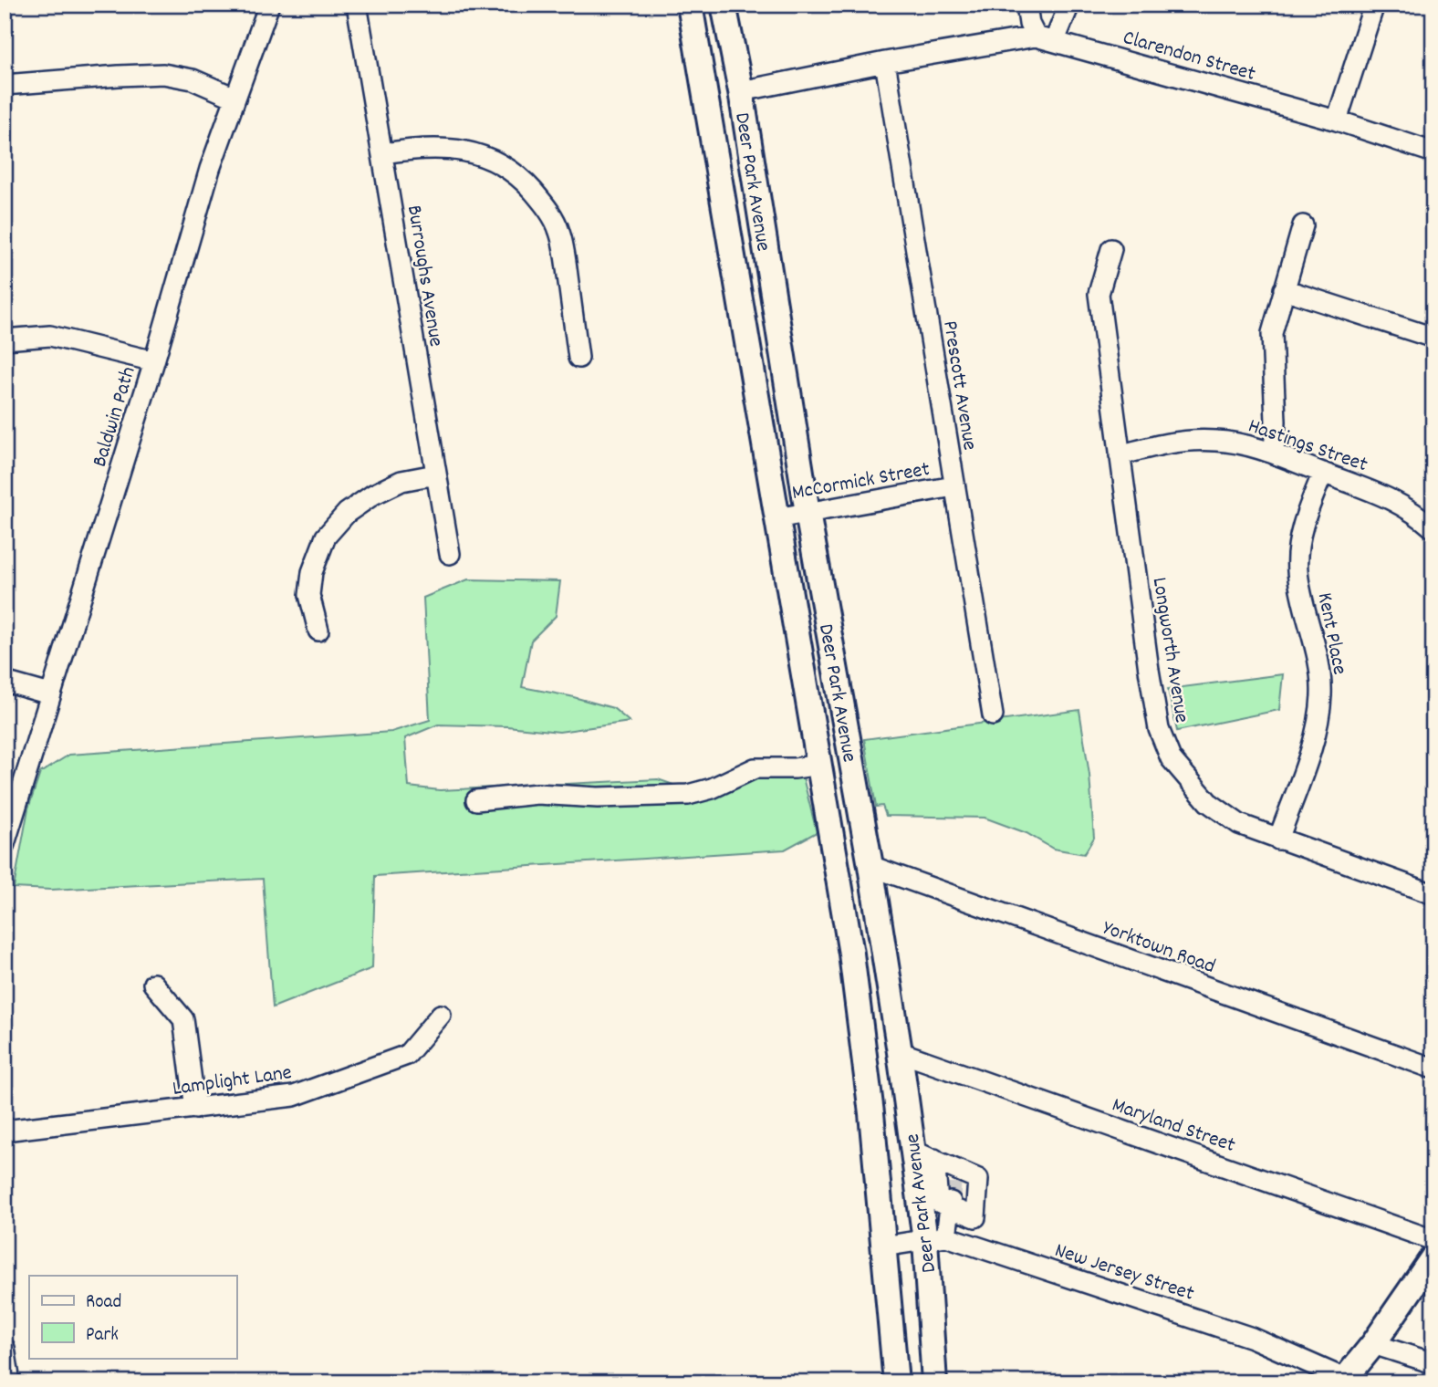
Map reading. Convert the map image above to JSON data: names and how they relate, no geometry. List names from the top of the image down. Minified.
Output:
{"streets":{"main road":["Deer Park Avenue"],"street":["Clarendon Street","Burroughs Avenue","Prescott Avenue","Baldwin Path","Hastings Street","McCormick Street","Kent Place","Longworth Avenue","Yorktown Road","Lamplight Lane","Maryland Street","New Jersey Street"]},"crossings":[["Clarendon Street","Deer Park Avenue"],["Clarendon Street","Prescott Avenue"],["Deer Park Avenue","McCormick Street"],["Deer Park Avenue","Yorktown Road"],["Deer Park Avenue","Maryland Street"],["Deer Park Avenue","New Jersey Street"],["Prescott Avenue","McCormick Street"],["Hastings Street","Kent Place"],["Hastings Street","Longworth Avenue"],["Kent Place","Longworth Avenue"]],"legend":["Road","Park"]}
